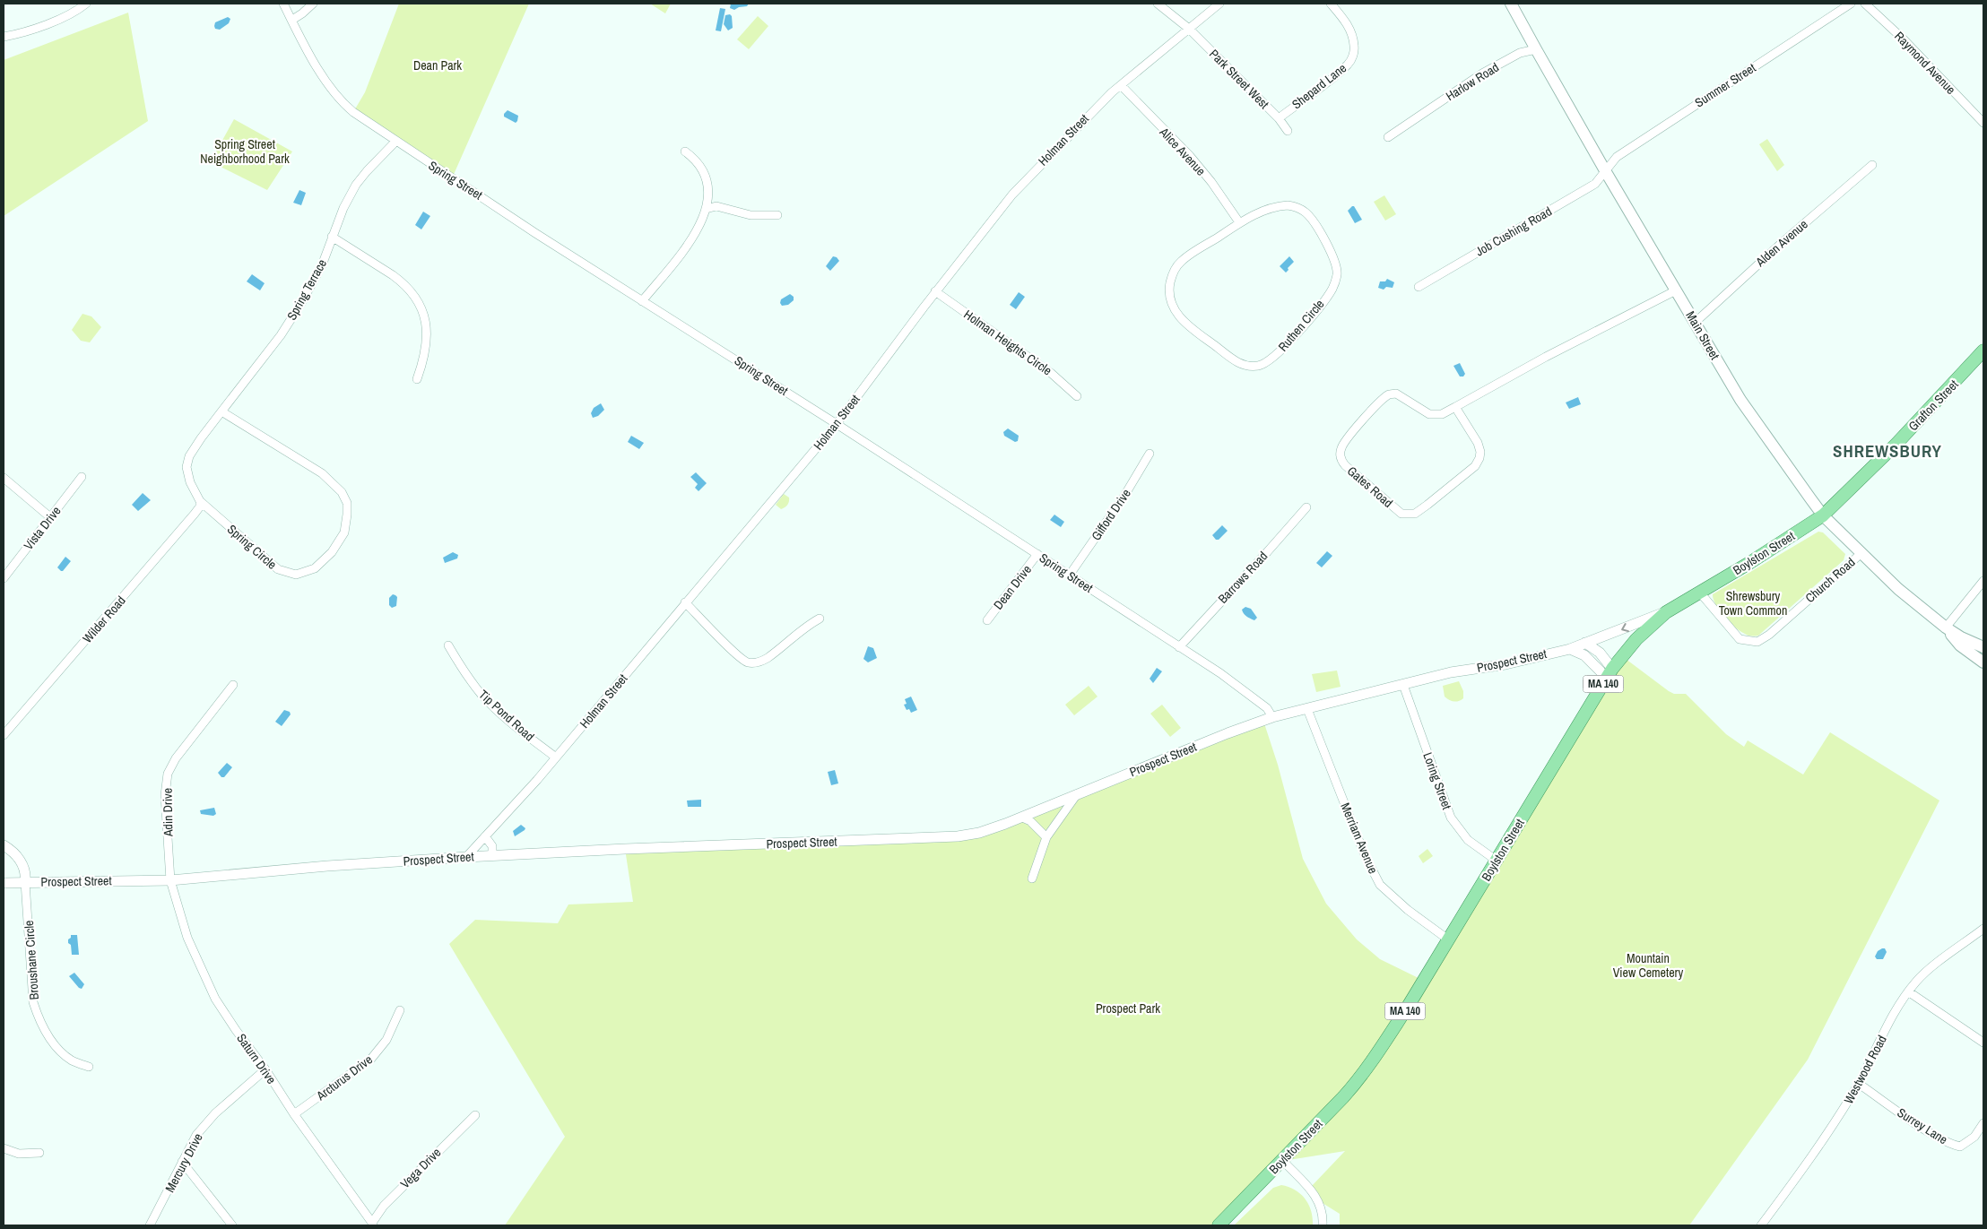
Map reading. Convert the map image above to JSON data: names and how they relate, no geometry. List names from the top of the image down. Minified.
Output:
{"streets":{"main road":["Main Street","Grafton Street","Boylston Street","MA 140"],"street":["Raymond Avenue","Park Street West","Harlow Road","Summer Street","Shepard Lane","Holman Street","Alice Avenue","Spring Street","Job Cushing Road","Alden Avenue","Spring Terrace","Ruthen Circle","Holman Heights Circle","Gates Road","Gifford Drive","Vista Drive","Spring Circle","Barrows Road","Church Road","Dean Drive","Wilder Road","Prospect Street","Tip Pond Road","Loring Street","Adin Drive","Merriam Avenue","Broushane Circle","Saturn Drive","Westwood Road","Arcturus Drive","Surrey Lane","Mercury Drive","Vega Drive"]},"crossings":[["Park Street West","Shepard Lane"],["Park Street West","Holman Street"],["Harlow Road","Main Street"],["Summer Street","Job Cushing Road"],["Summer Street","Main Street"],["Holman Street","Alice Avenue"],["Holman Street","Spring Street"],["Holman Street","Holman Heights Circle"],["Holman Street","Prospect Street"],["Holman Street","Tip Pond Road"],["Alice Avenue","Ruthen Circle"],["Spring Street","Spring Terrace"],["Spring Street","Gifford Drive"],["Spring Street","Barrows Road"],["Spring Street","Dean Drive"],["Spring Street","Prospect Street"],["Job Cushing Road","Main Street"],["Alden Avenue","Main Street"],["Spring Terrace","Spring Circle"],["Main Street","Grafton Street"],["Main Street","Gates Road"],["Main Street","Boylston Street"],["Main Street","Church Road"],["Grafton Street","Boylston Street"],["Spring Circle","Wilder Road"],["Boylston Street","Church Road"],["Boylston Street","Prospect Street"],["Boylston Street","Loring Street"],["Boylston Street","Merriam Avenue"],["Prospect Street","Loring Street"],["Prospect Street","Adin Drive"],["Prospect Street","Merriam Avenue"],["Prospect Street","Broushane Circle"],["Prospect Street","Saturn Drive"],["Adin Drive","Saturn Drive"],["Saturn Drive","Arcturus Drive"],["Saturn Drive","Mercury Drive"],["Saturn Drive","Vega Drive"],["Westwood Road","Surrey Lane"]],"districts":["SHREWSBURY"],"parks":["Dean Park","Spring Street Neighborhood Park","Shrewsbury Town Common","Mountain View Cemetery","Prospect Park"]}
